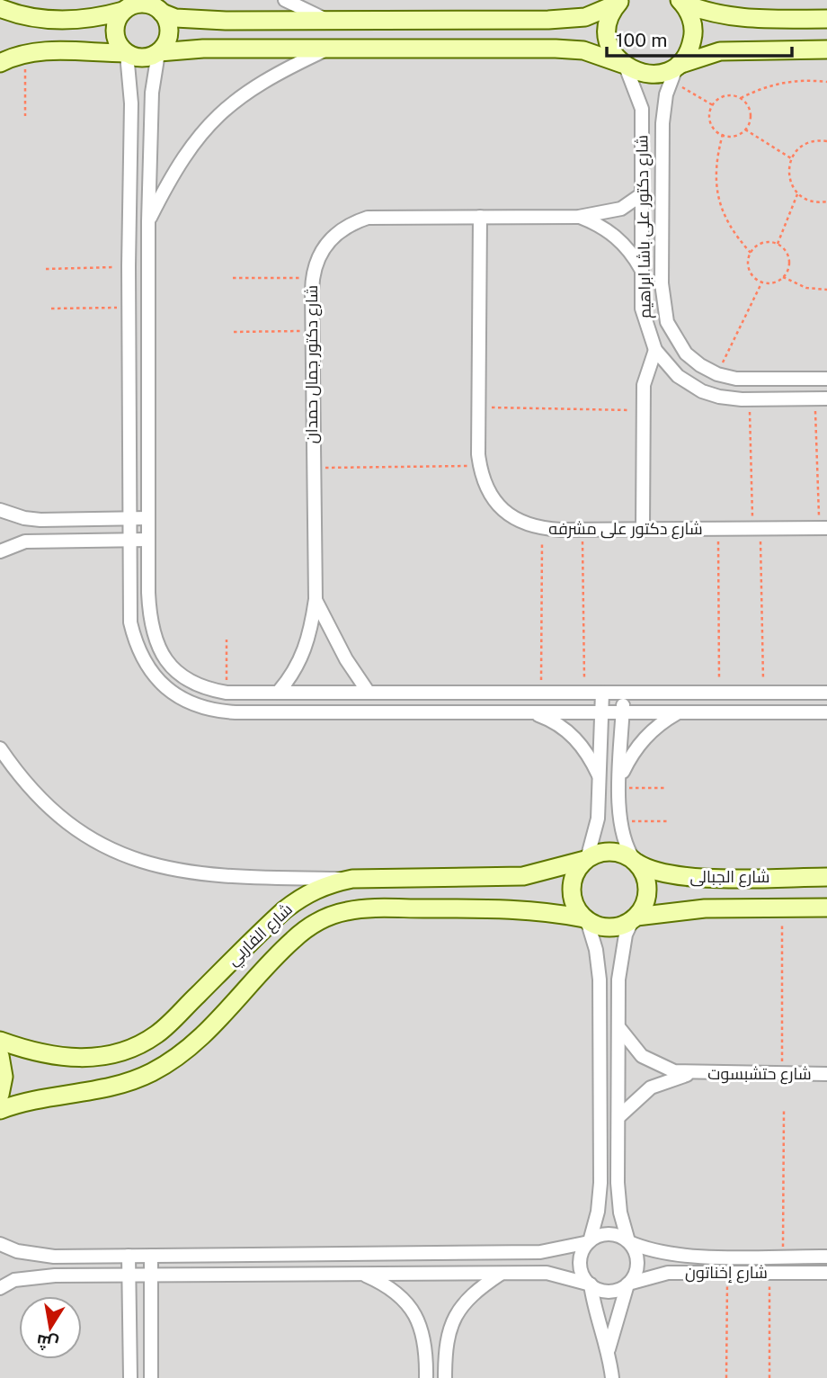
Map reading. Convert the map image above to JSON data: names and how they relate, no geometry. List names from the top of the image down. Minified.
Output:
{"streets":{"street":["شارع دكتور على باشا ابراهيم","شارع دكتور جمال حمدان","شارع دكتور على مشرفه","شارع الجبالى","شارع الفاربي","شارع حتشبسوت","شارع إخناتون"]},"crossings":[["شارع دكتور على باشا ابراهيم","شارع دكتور جمال حمدان"],["شارع دكتور جمال حمدان","شارع دكتور على مشرفه"],["شارع الجبالى","شارع الفاربي"]],"scale_bar":"100 m","north":"bottom"}
